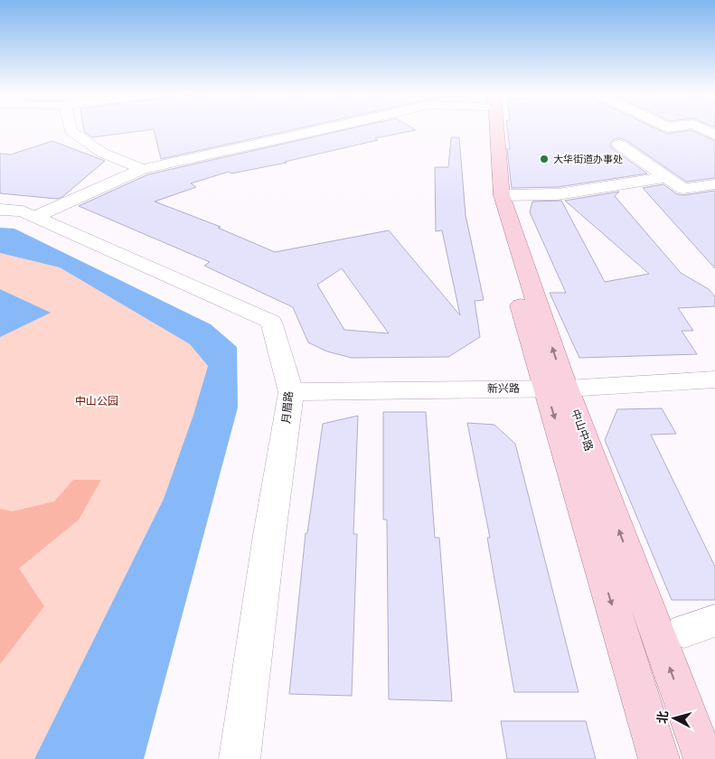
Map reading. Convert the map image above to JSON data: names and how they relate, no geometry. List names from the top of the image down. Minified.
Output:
{"streets":{"main road":["中山中路"],"street":["新兴路","月眉路"]},"crossings":[["新兴路","月眉路"],["新兴路","中山中路"]],"parks":["中山公园"],"places":["大华街道办事处"],"north":"left"}
